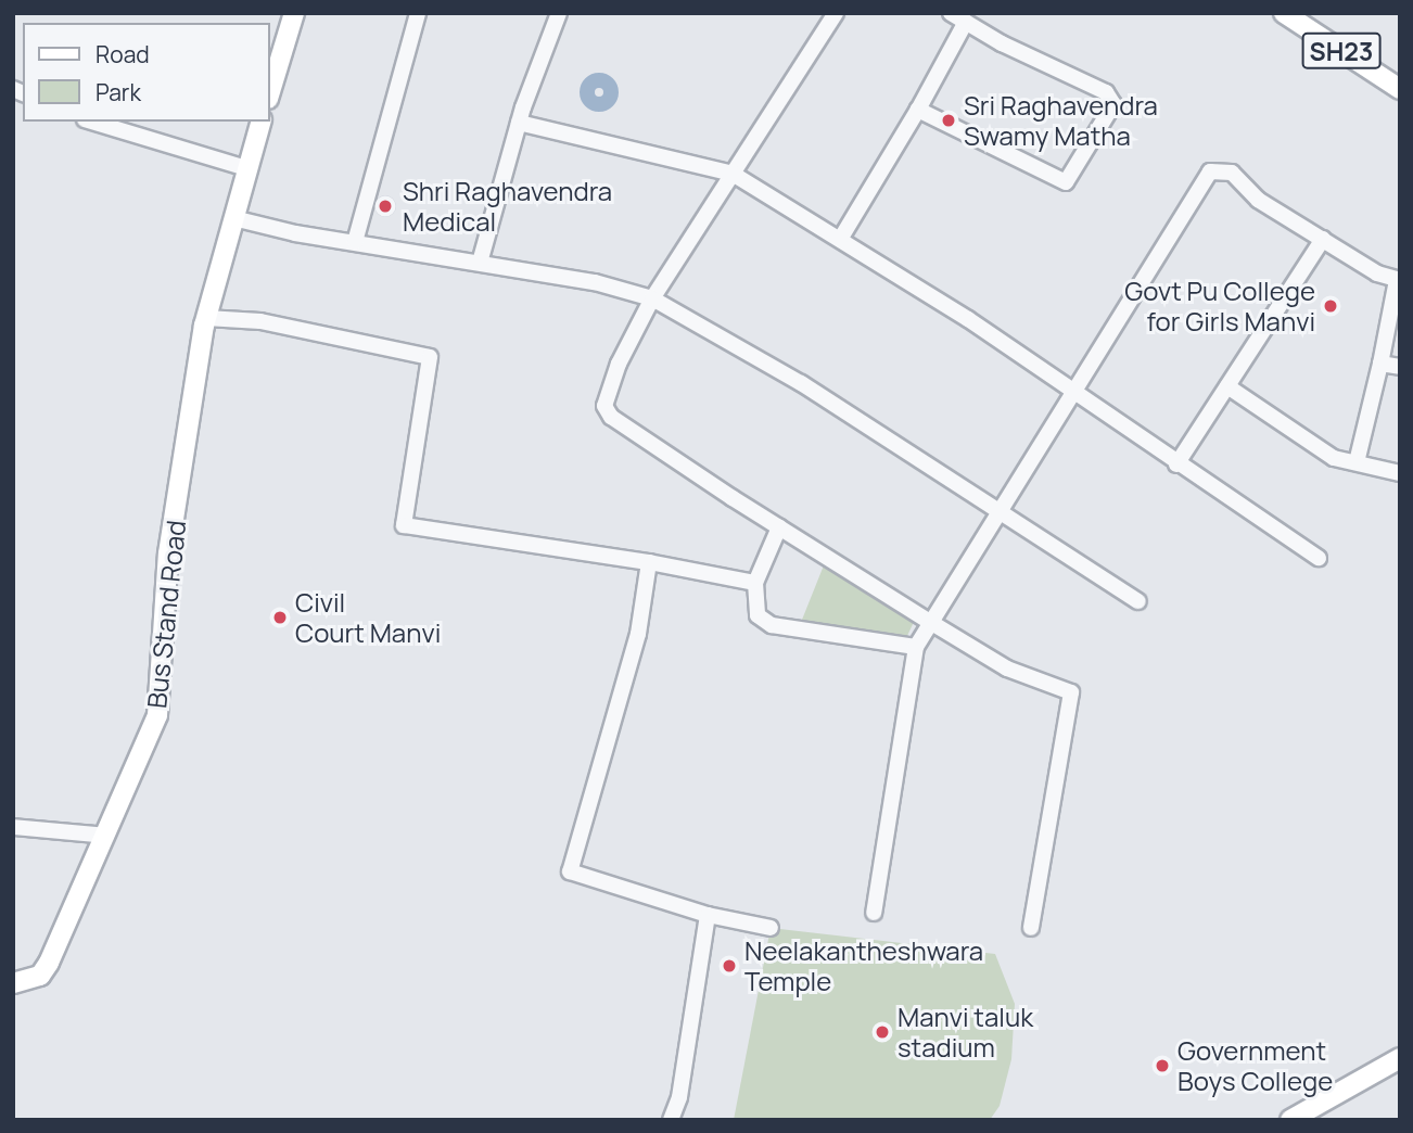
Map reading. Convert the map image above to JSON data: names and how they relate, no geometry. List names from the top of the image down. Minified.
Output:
{"streets":{"main road":["SH23","Bus Stand Road"]},"places":["Sri Raghavendra Swamy Matha","Shri Raghavendra Medical","Govt Pu College for Girls Manvi","Civil Court Manvi","Neelakantheshwara Temple","Manvi taluk stadium","Government Boys College"],"legend":["Road","Park"]}
